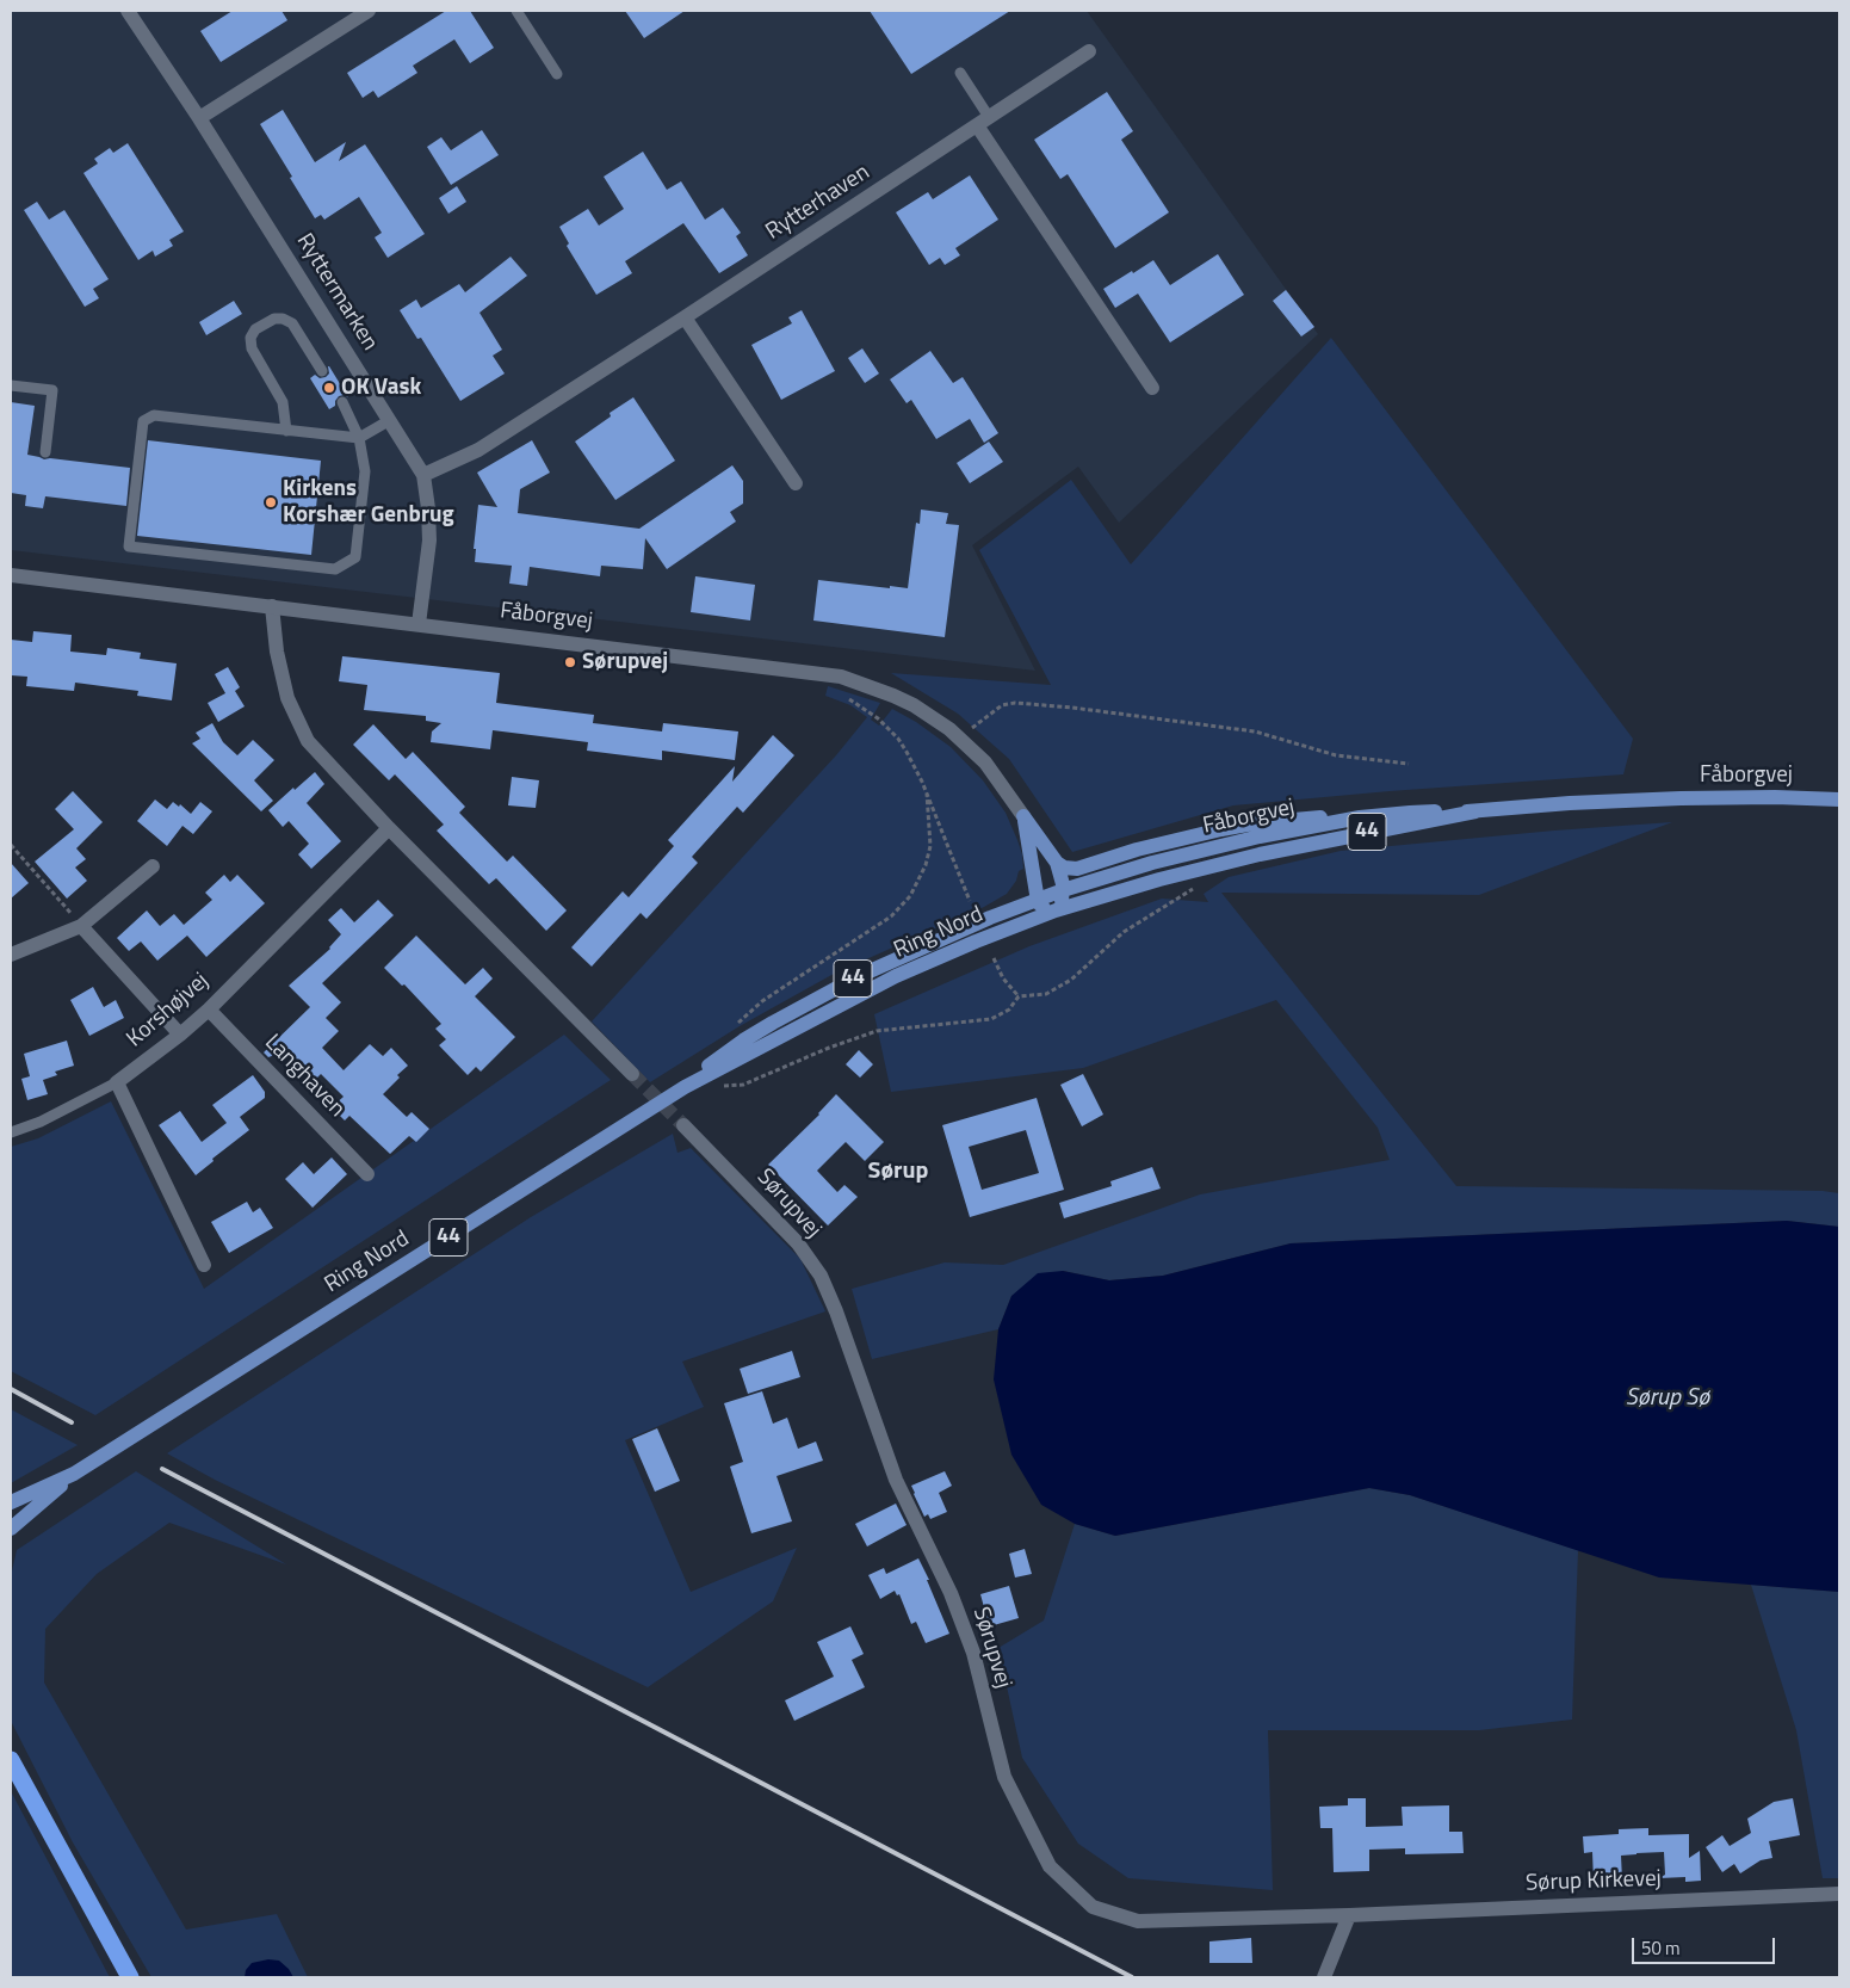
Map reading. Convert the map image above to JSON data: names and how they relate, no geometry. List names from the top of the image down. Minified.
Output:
{"streets":{"main road":["Fåborgvej","44","Ring Nord"],"street":["Rytterhaven","Ryttermarken","Korshøjvej","Langhaven","Sørupvej","Sørup Kirkevej"]},"crossings":[["Rytterhaven","Ryttermarken"],["Ryttermarken","Fåborgvej"],["Fåborgvej","Ring Nord"],["Korshøjvej","Langhaven"],["Sørupvej","Sørup Kirkevej"]],"districts":["Sørup"],"water":["Sørup Sø"],"places":["OK Vask","Kirkens Korshær Genbrug","Sørupvej"],"scale_bar":"50 m"}
